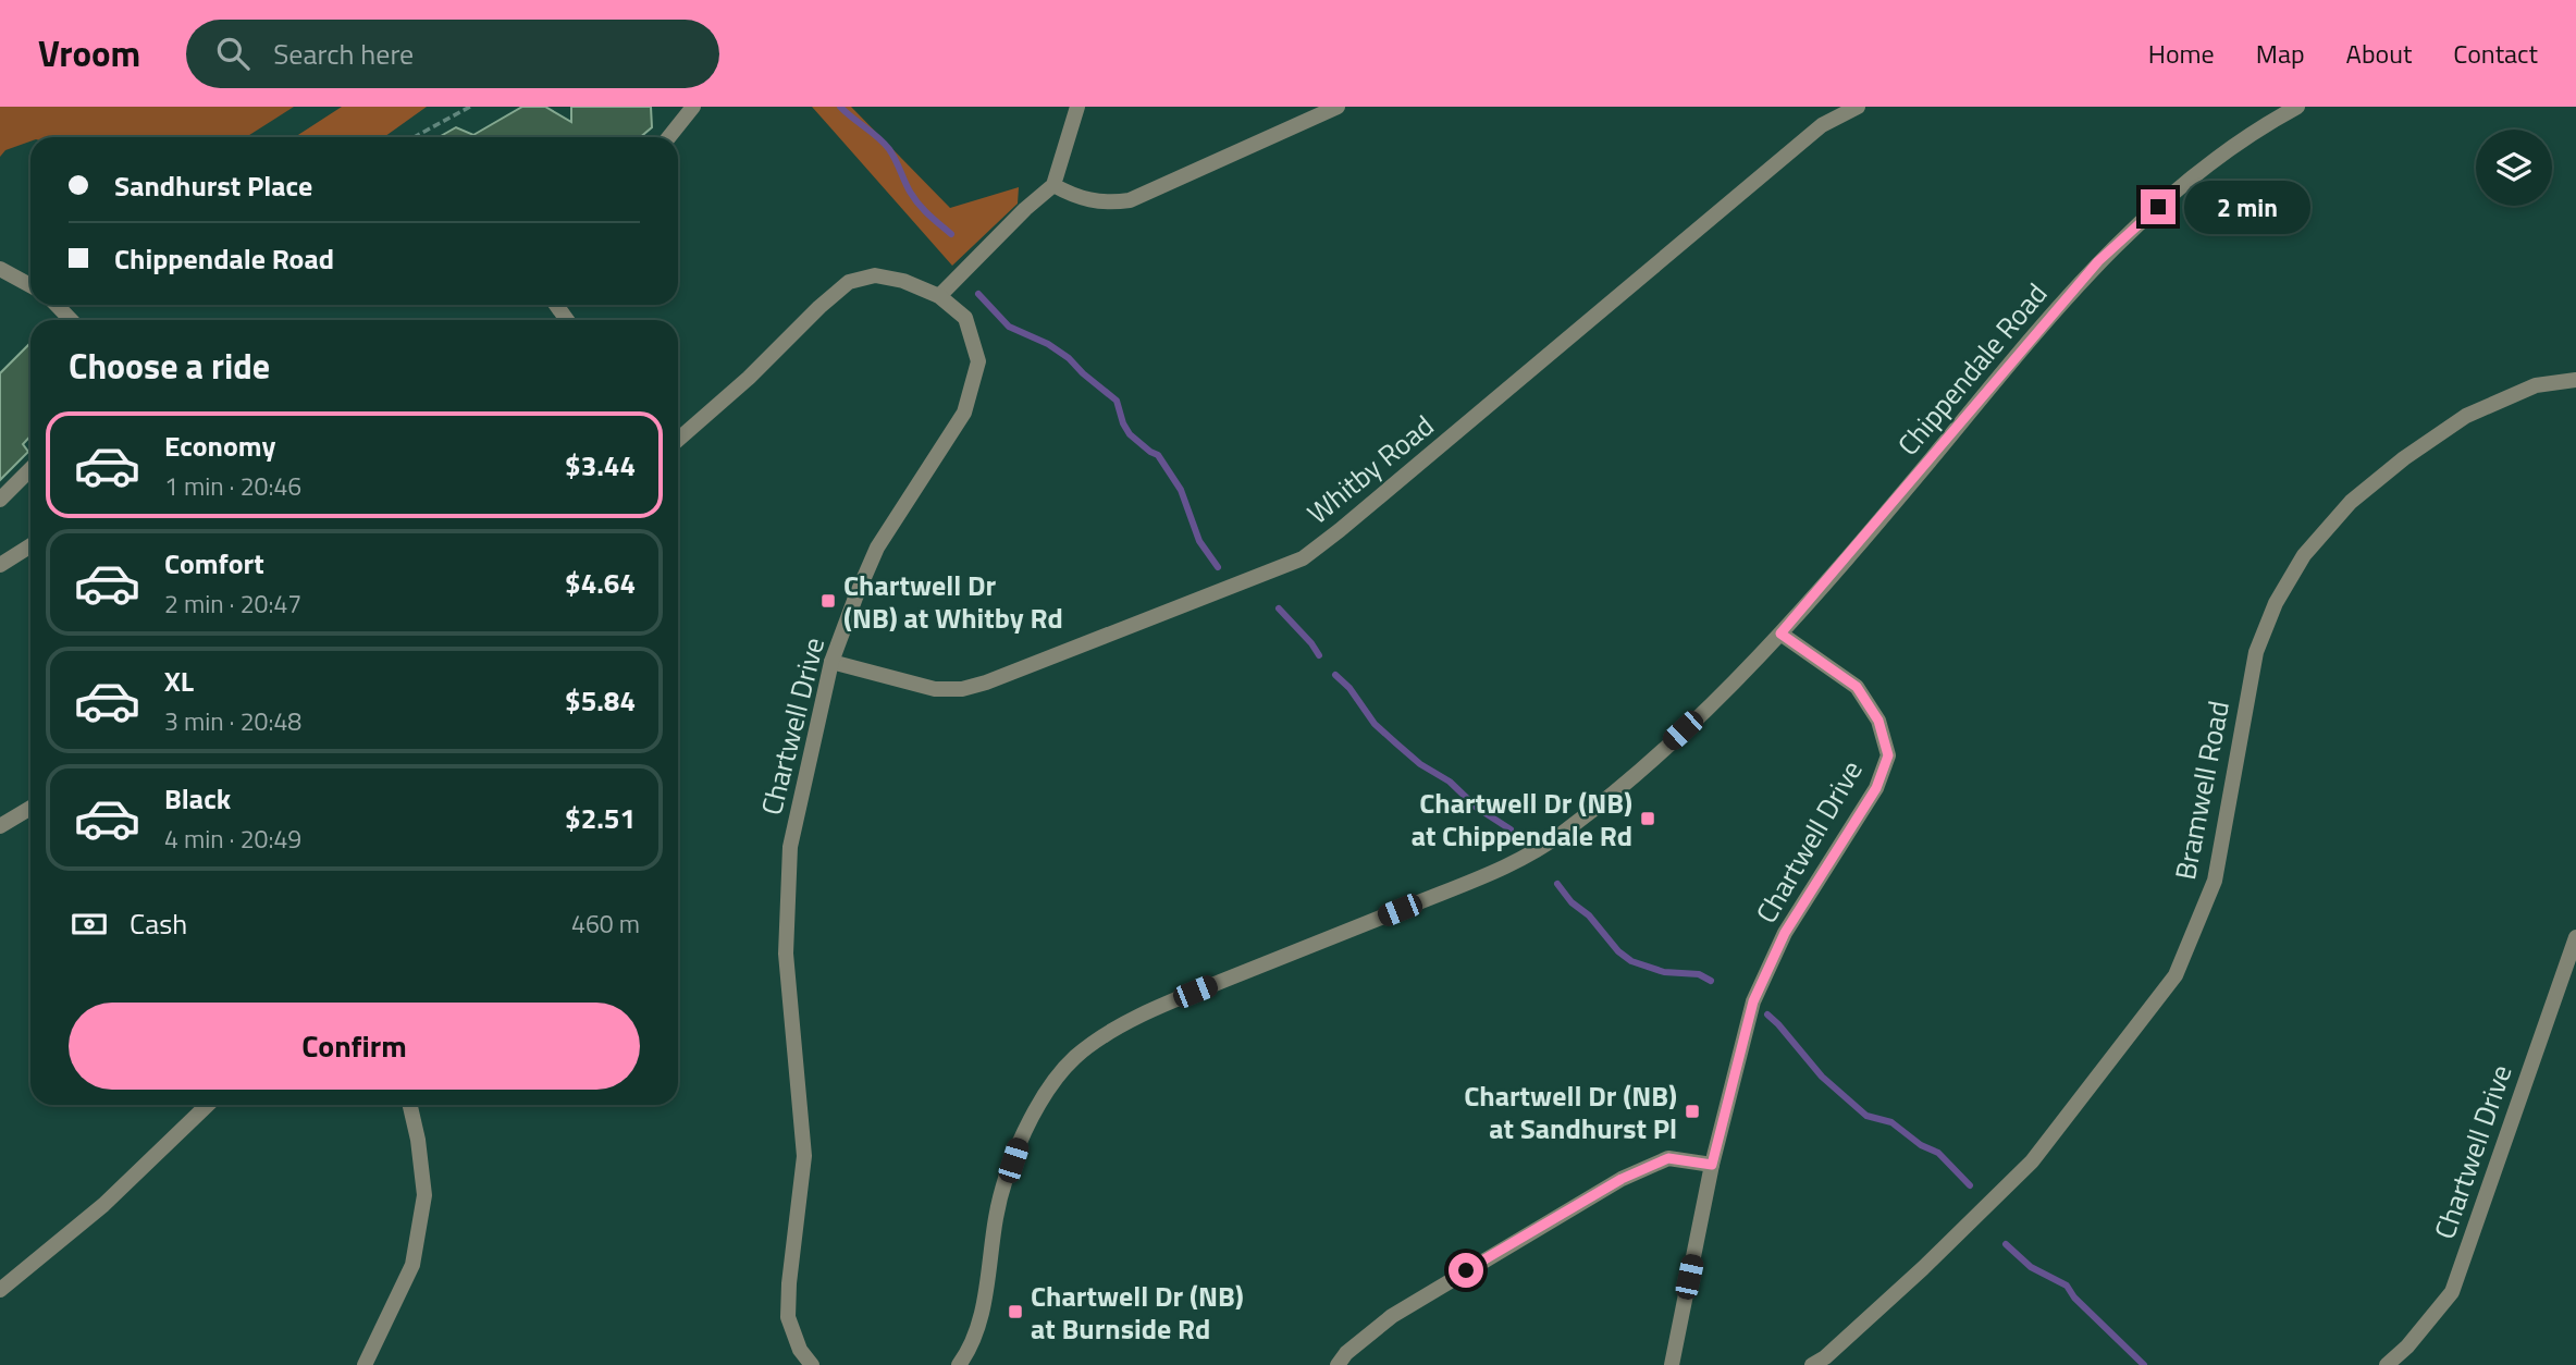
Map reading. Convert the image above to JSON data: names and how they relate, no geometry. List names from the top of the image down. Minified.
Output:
{"streets":{"street":["Chippendale Road","Whitby Road","Chartwell Drive","Bramwell Road"]},"crossings":[["Chippendale Road","Chartwell Drive"],["Whitby Road","Chartwell Drive"]],"places":{"transit":["Chartwell Dr (NB) at Whitby Rd","Chartwell Dr (NB) at Chippendale Rd","Chartwell Dr (NB) at Sandhurst Pl","Chartwell Dr (NB) at Burnside Rd"]},"page":{"header":"Vroom","search":"Search here","nav":["Home","Map","About","Contact"],"banner":["Sandhurst Place","Chippendale Road"],"bubble":"2 min","heading":"Choose a ride","list":[{"name":"Economy","note":"1 min · 20:46","value":"$3.44"},{"name":"Comfort","note":"2 min · 20:47","value":"$4.64"},{"name":"XL","note":"3 min · 20:48","value":"$5.84"},{"name":"Black","note":"4 min · 20:49","value":"$2.51"}],"pay":["Cash","460 m"],"buttons":"Confirm"}}
